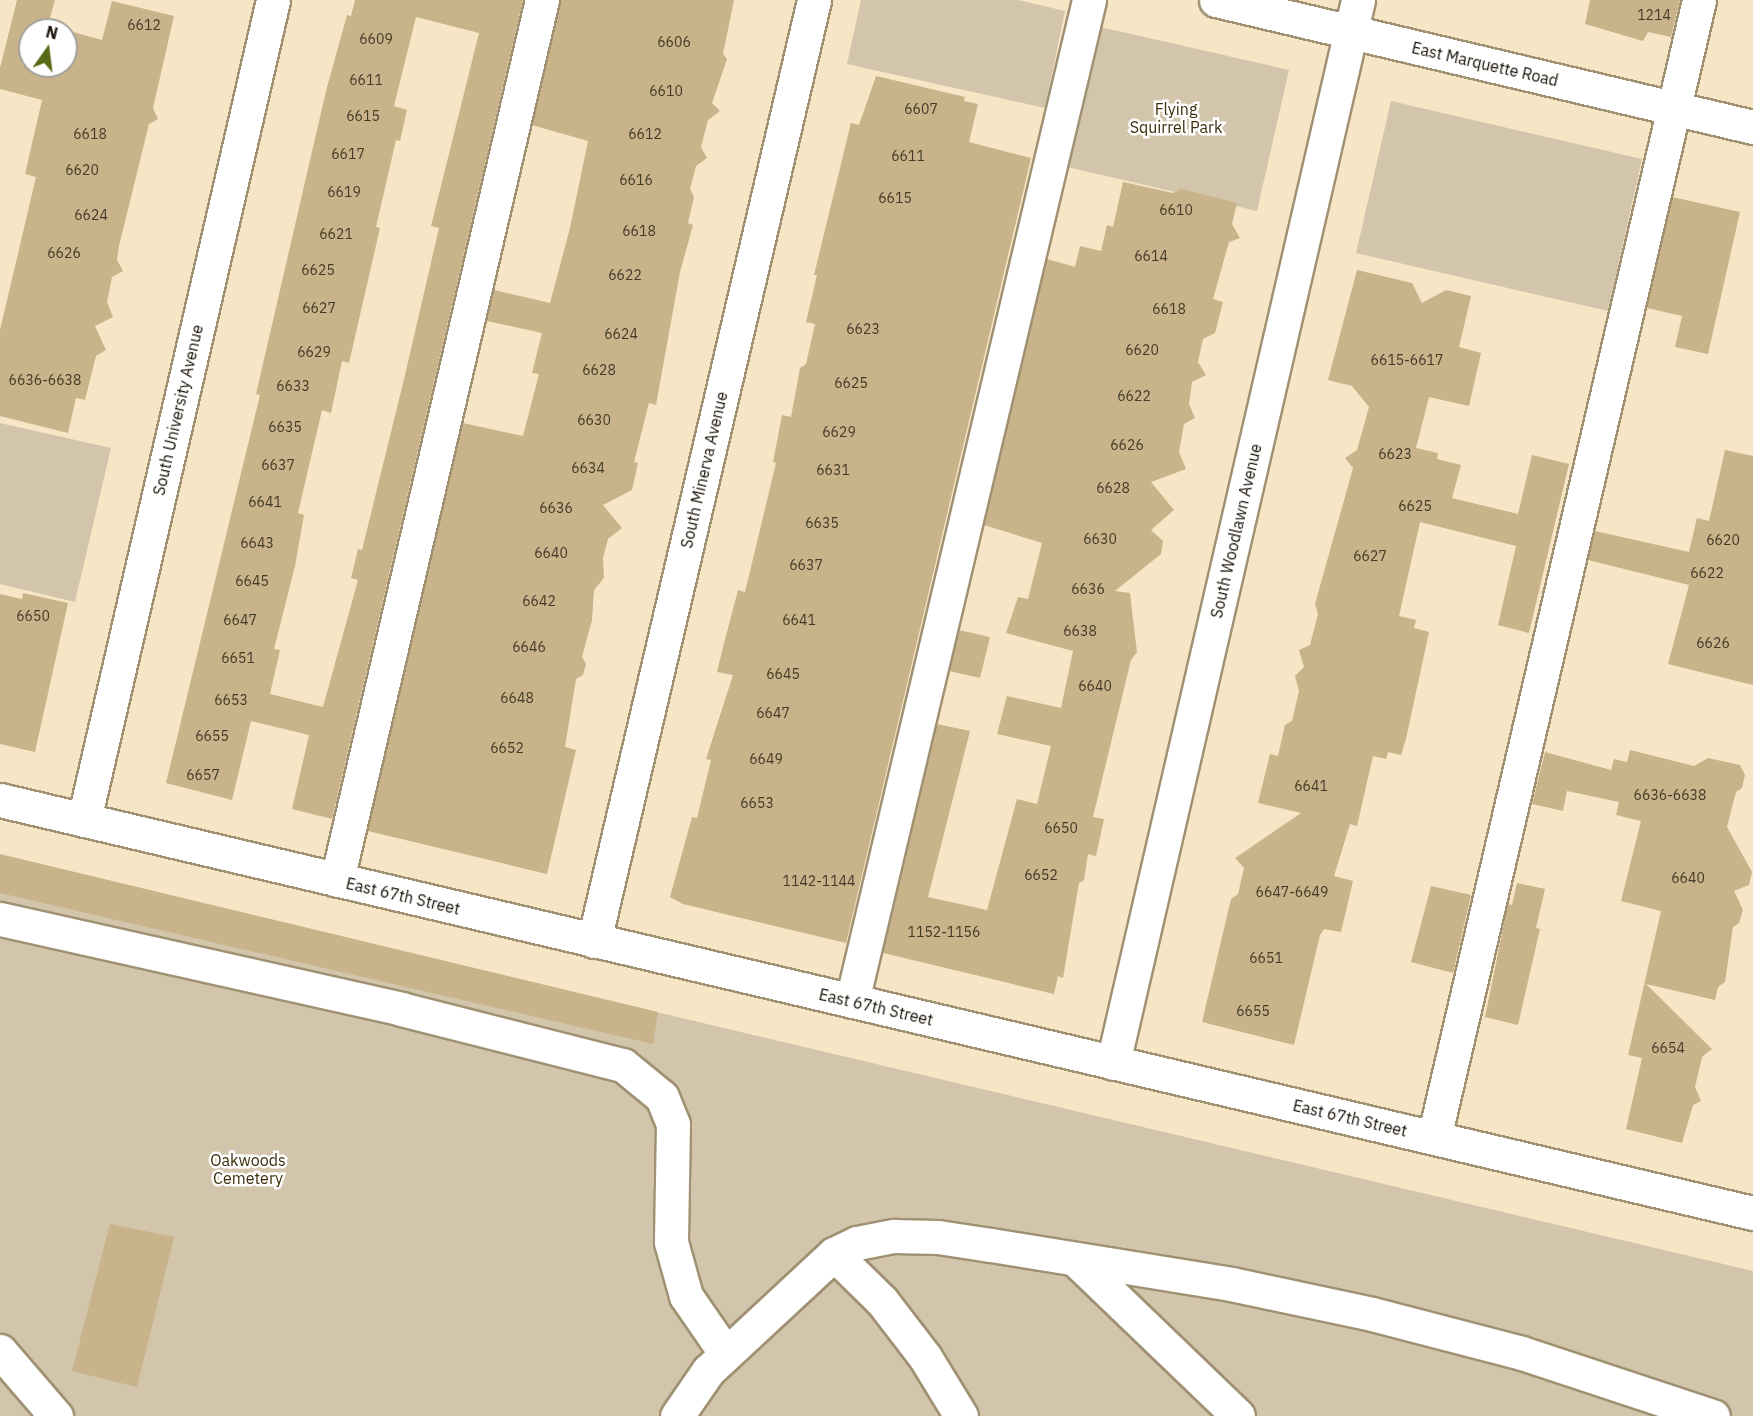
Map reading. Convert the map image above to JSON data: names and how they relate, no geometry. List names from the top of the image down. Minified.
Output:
{"streets":{"street":["East Marquette Road","South University Avenue","South Minerva Avenue","South Woodlawn Avenue","East 67th Street"]},"crossings":[["East Marquette Road","South Woodlawn Avenue"],["South University Avenue","East 67th Street"],["South Minerva Avenue","East 67th Street"],["South Woodlawn Avenue","East 67th Street"]],"parks":["Flying Squirrel Park","Oakwoods Cemetery"],"house_numbers":["1214","6612","6609","6606","6611","6610","6607","6615","6618","6612","6617","6611","6620","6616","6619","6615","6610","6624","6618","6621","6626","6614","6625","6622","6627","6618","6623","6624","6620","6629","6615-6617","6628","6636-6638","6625","6633","6622","6630","6635","6629","6626","6623","6637","6634","6631","6628","6641","6625","6636","6635","6630","6620","6643","6640","6627","6637","6622","6645","6636","6642","6650","6647","6641","6638","6626","6646","6651","6645","6640","6648","6653","6647","6655","6652","6649","6657","6641","6636-6638","6653","6650","6652","6640","1142-1144","6647-6649","1152-1156","6651","6655","6654"],"north":"top"}
